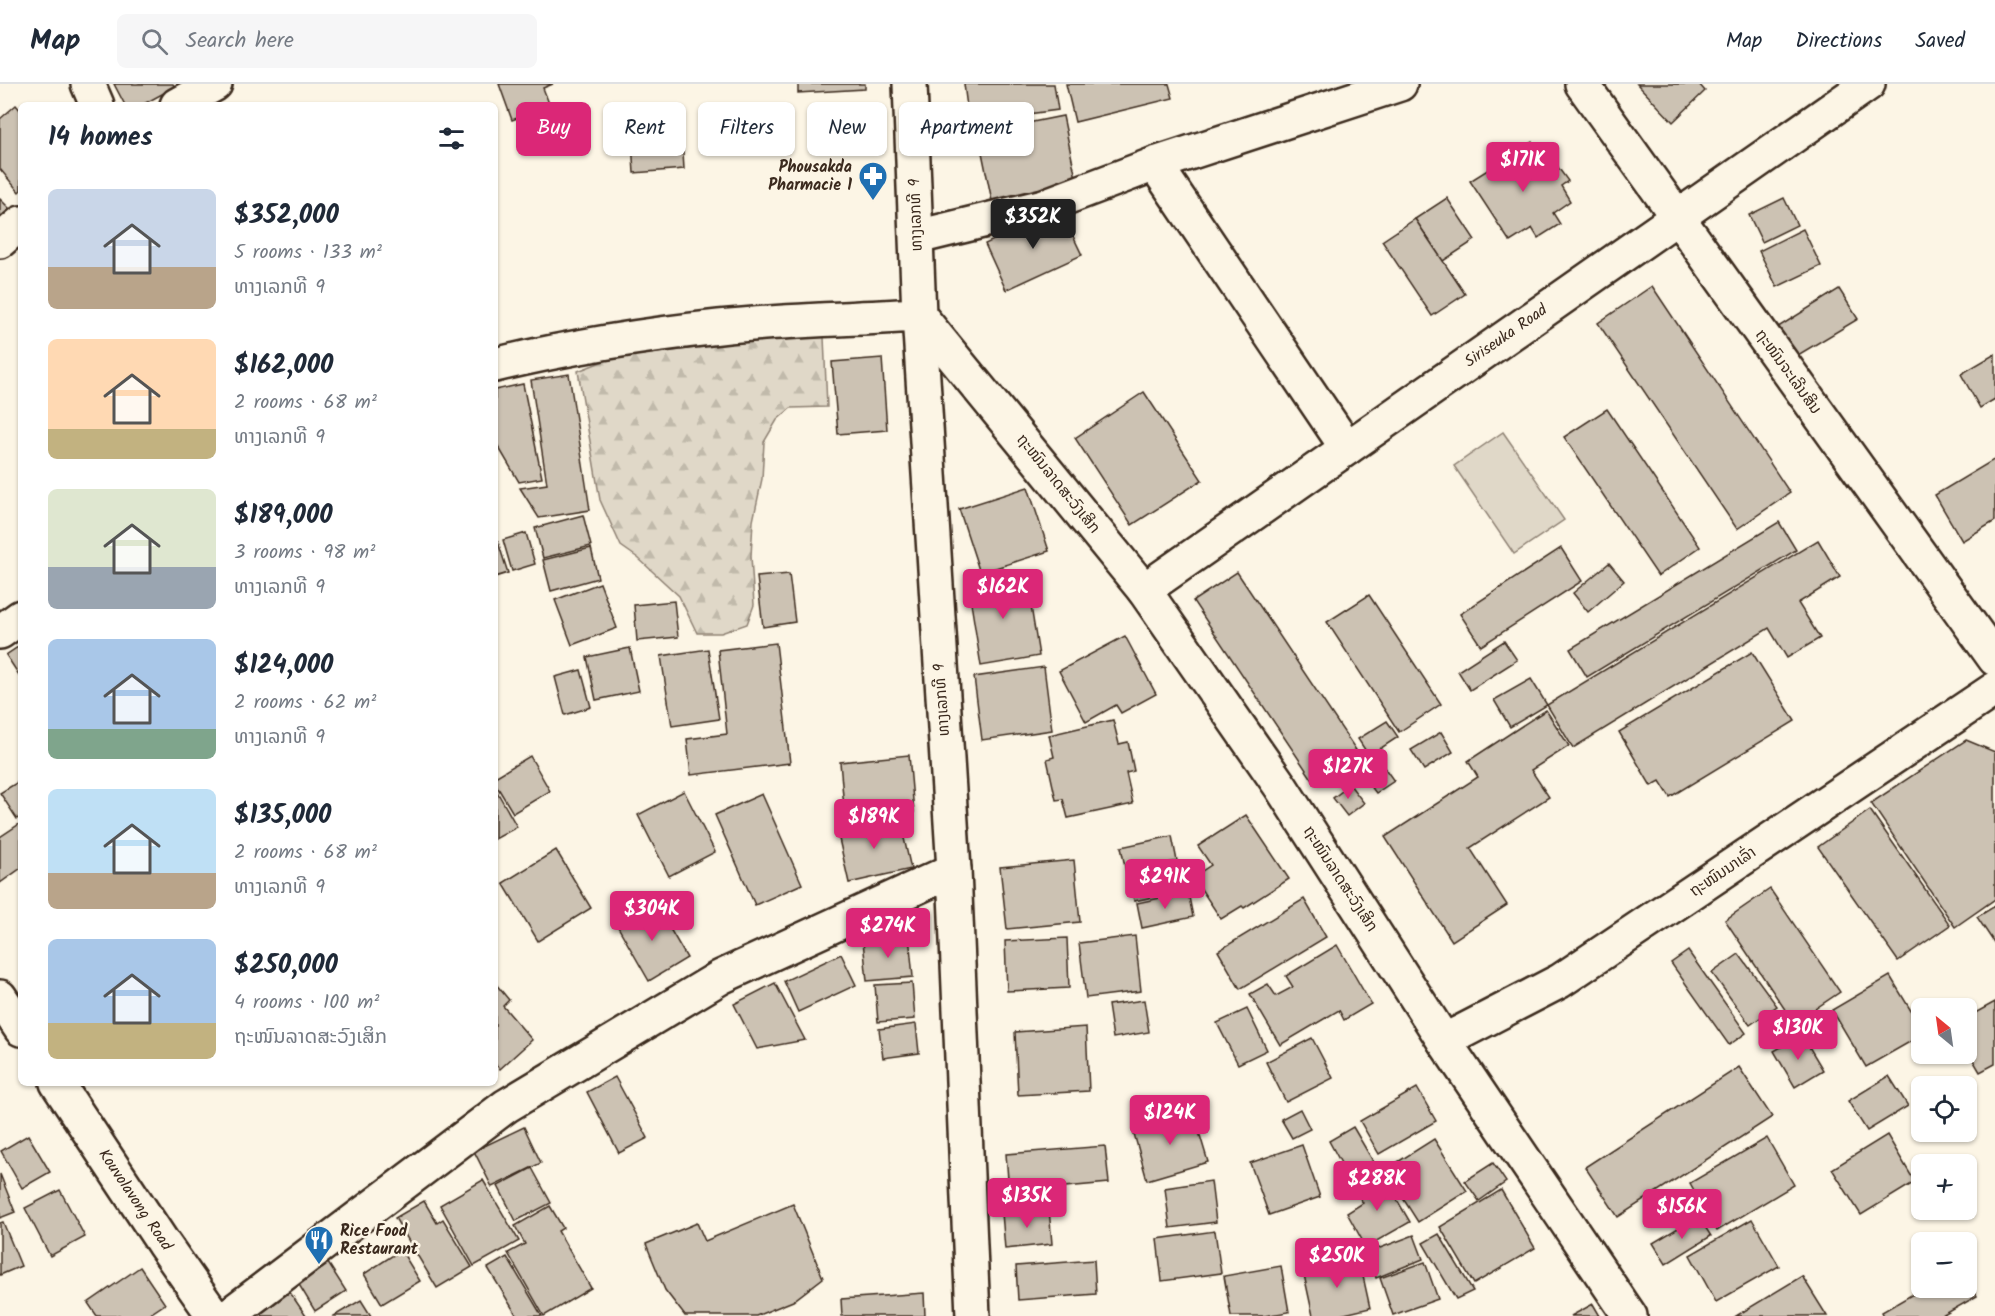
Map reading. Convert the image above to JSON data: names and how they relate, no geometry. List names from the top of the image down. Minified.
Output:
{"streets":{"street":["ທາງເລກທີ 9","Siriseuka Road","ຖະໜົນຈະເລີນສິນ","ຖະໜົນລາດສະວົງເສິກ","ຖະໜົນນາເລົ່າ","Kouvolavong Road"]},"crossings":[["ທາງເລກທີ 9","ຖະໜົນລາດສະວົງເສິກ"],["Siriseuka Road","ຖະໜົນຈະເລີນສິນ"],["Siriseuka Road","ຖະໜົນລາດສະວົງເສິກ"],["ຖະໜົນລາດສະວົງເສິກ","ຖະໜົນນາເລົ່າ"]],"places":{"pharmacy":["Phousakda Pharmacie 1"],"restaurant":["Rice Food Restaurant"]},"north":"top left","page":{"header":"Map","search":"Search here","nav":["Map","Directions","Saved"],"chip":["Buy","Rent","Filters","New","Apartment"],"heading":"14 homes","price":["$171K","$352K","$162K","$127K","$189K","$291K","$304K","$274K","$130K","$124K","$288K","$135K","$156K","$250K"],"list":[{"name":"$352,000","note":"5 rooms · 133 m² · ທາງເລກທີ 9"},{"name":"$162,000","note":"2 rooms · 68 m² · ທາງເລກທີ 9"},{"name":"$189,000","note":"3 rooms · 98 m² · ທາງເລກທີ 9"},{"name":"$124,000","note":"2 rooms · 62 m² · ທາງເລກທີ 9"},{"name":"$135,000","note":"2 rooms · 68 m² · ທາງເລກທີ 9"},{"name":"$250,000","note":"4 rooms · 100 m² · ຖະໜົນລາດສະວົງເສິກ"}],"map_buttons":["+","−"]}}
